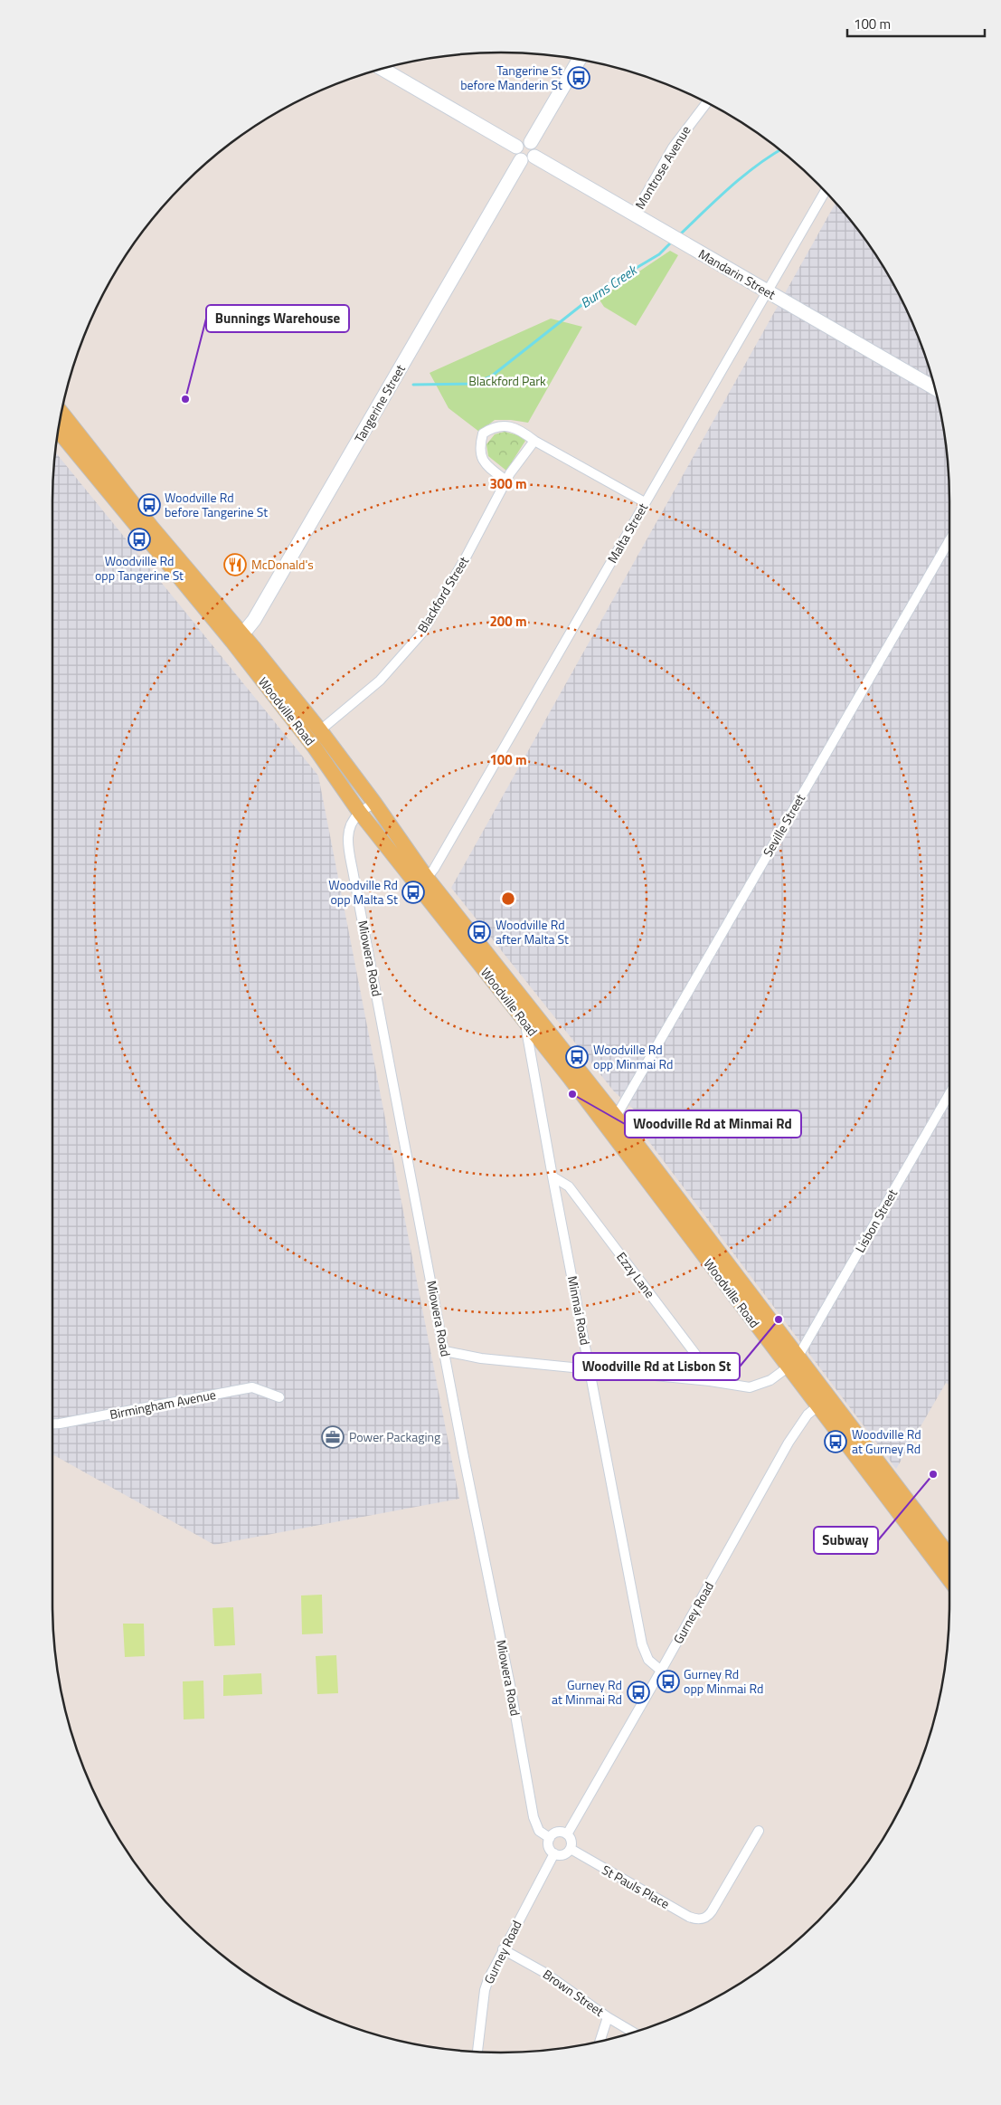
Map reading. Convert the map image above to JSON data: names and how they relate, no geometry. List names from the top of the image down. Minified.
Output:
{"streets":{"main road":["Woodville Road"],"street":["Montrose Avenue","Mandarin Street","Tangerine Street","Malta Street","Blackford Street","Seville Street","Miowera Road","Lisbon Street","Ezzy Lane","Minmai Road","Birmingham Avenue","Gurney Road","St Pauls Place","Brown Street"]},"crossings":[["Montrose Avenue","Mandarin Street"],["Mandarin Street","Tangerine Street"],["Mandarin Street","Malta Street"],["Tangerine Street","Woodville Road"],["Malta Street","Woodville Road"],["Blackford Street","Woodville Road"],["Woodville Road","Seville Street"],["Woodville Road","Miowera Road"],["Woodville Road","Lisbon Street"],["Woodville Road","Minmai Road"],["Woodville Road","Gurney Road"],["Miowera Road","Gurney Road"],["Miowera Road","St Pauls Place"],["Ezzy Lane","Minmai Road"],["Minmai Road","Gurney Road"],["Gurney Road","St Pauls Place"],["Gurney Road","Brown Street"]],"water":["Burns Creek"],"parks":["Blackford Park"],"places":{"bus stop":["Tangerine St before Manderin St","Woodville Rd before Tangerine St","Woodville Rd opp Tangerine St","Woodville Rd opp Malta St","Woodville Rd after Malta St","Woodville Rd opp Minmai Rd","Woodville Rd at Gurney Rd","Gurney Rd opp Minmai Rd","Gurney Rd at Minmai Rd"],"other":["Bunnings Warehouse","Woodville Rd at Minmai Rd","Woodville Rd at Lisbon St","Subway"],"restaurant":["McDonald's"],"office":["Power Packaging"]},"scale_bar":"100 m","rings":["300 m","200 m","100 m"]}
